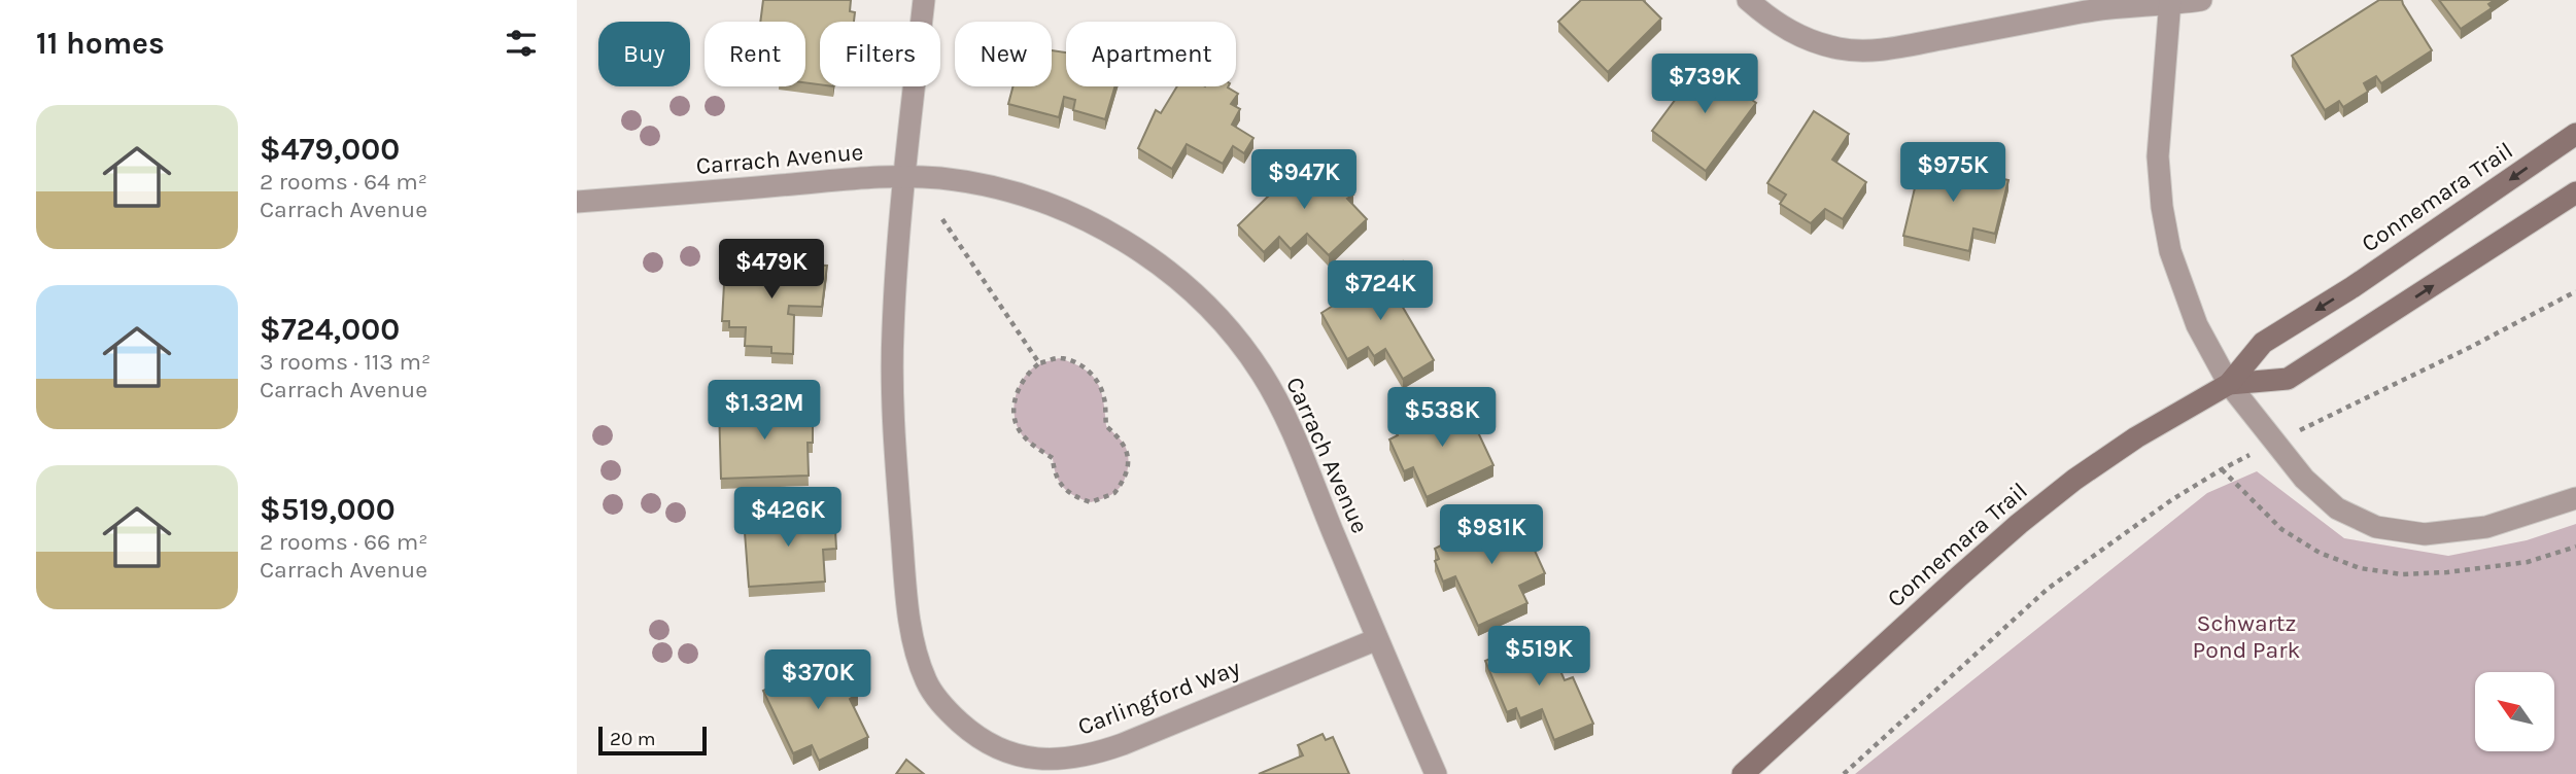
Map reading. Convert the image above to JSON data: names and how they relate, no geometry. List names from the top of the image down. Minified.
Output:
{"streets":{"street":["Carrach Avenue","Connemara Trail","Carlingford Way"]},"crossings":[["Carrach Avenue","Carlingford Way"]],"parks":["Schwartz Pond Park"],"scale_bar":"20 m","north":"top left","page":{"heading":"11 homes","chip":["Buy","Rent","Filters","New","Apartment"],"price":["$739K","$975K","$947K","$479K","$724K","$1.32M","$538K","$426K","$981K","$519K","$370K"],"list":[{"name":"$479,000","note":"2 rooms · 64 m² · Carrach Avenue"},{"name":"$724,000","note":"3 rooms · 113 m² · Carrach Avenue"},{"name":"$519,000","note":"2 rooms · 66 m² · Carrach Avenue"}],"scale":"20 m"}}
